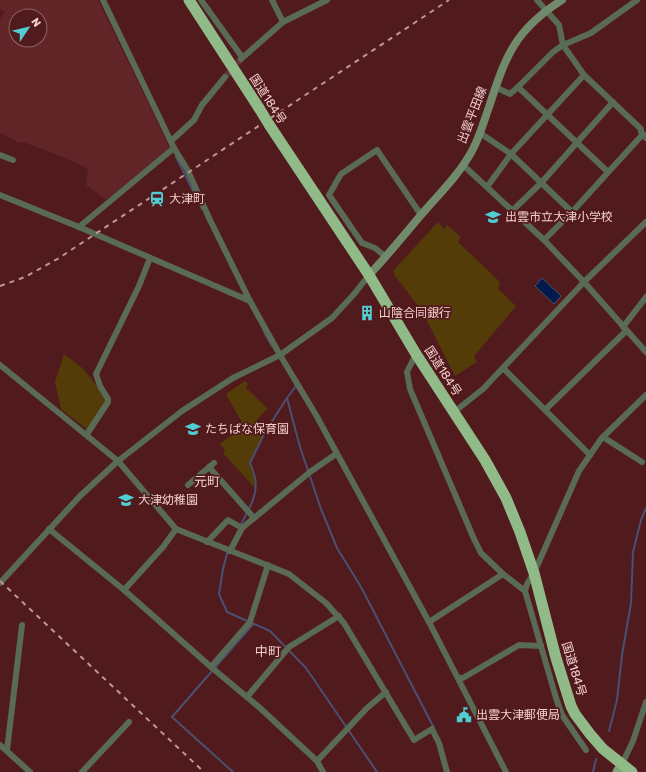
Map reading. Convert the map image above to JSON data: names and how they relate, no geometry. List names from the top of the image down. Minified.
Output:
{"streets":{"highway":["国道184号"],"main road":["出雲平田線"]},"crossings":[["国道184号","出雲平田線"]],"districts":["元町","中町"],"places":{"station":["大津町"],"school or university":["出雲市立大津小学校","たちばな保育園","大津幼稚園"],"building":["山陰合同銀行"],"public building":["出雲大津郵便局"]},"north":"top right"}
